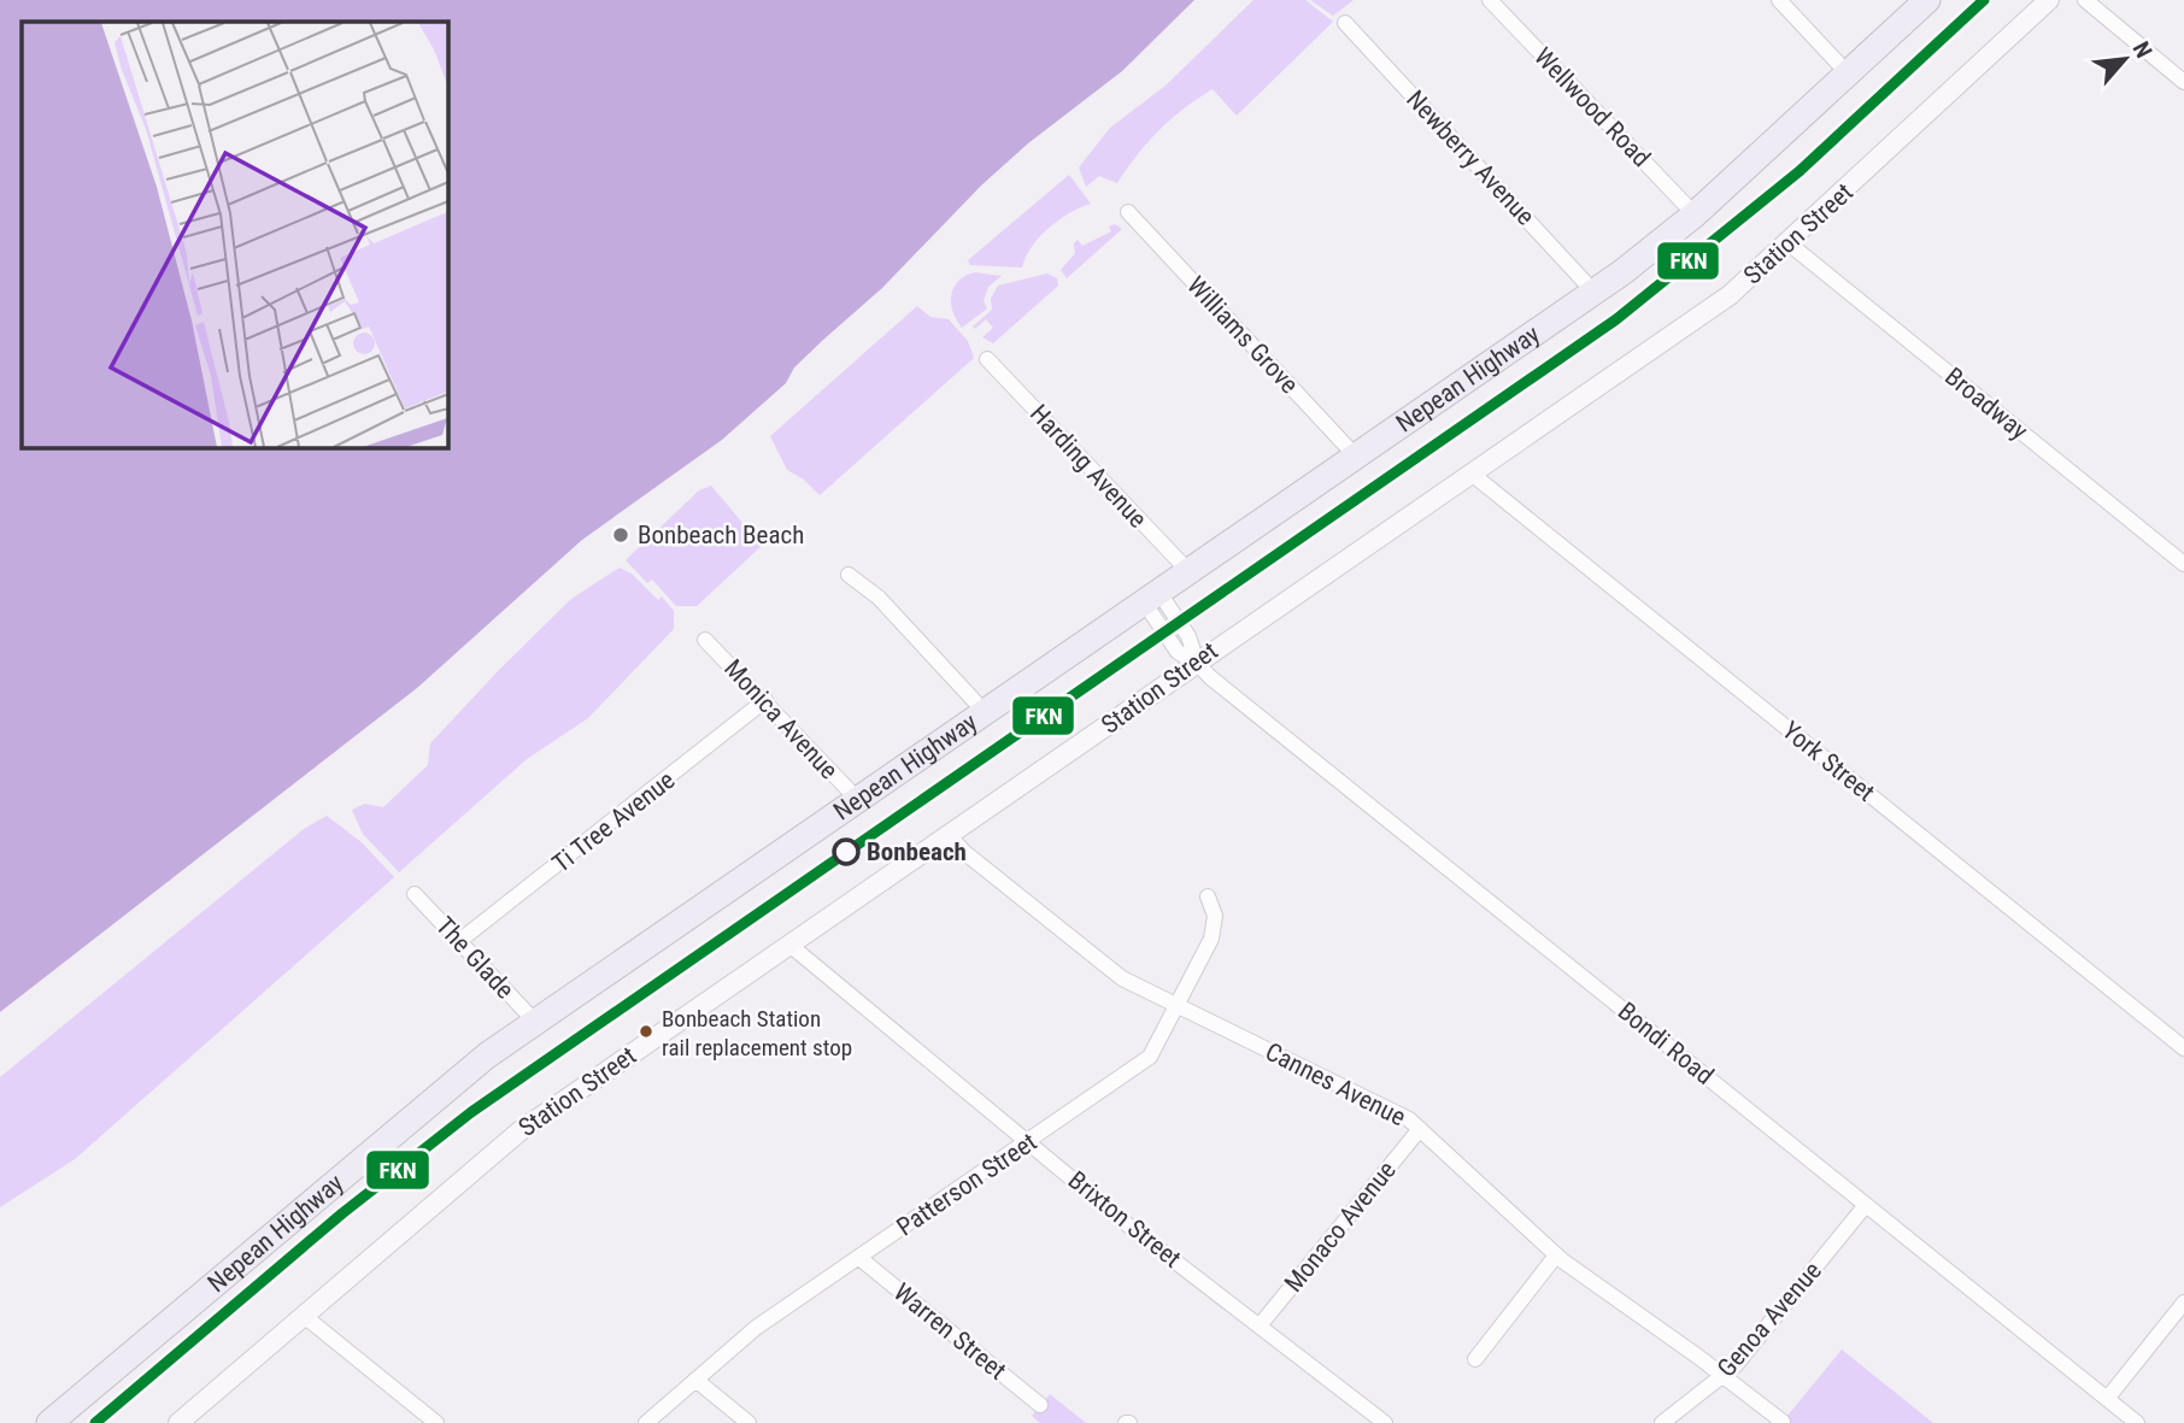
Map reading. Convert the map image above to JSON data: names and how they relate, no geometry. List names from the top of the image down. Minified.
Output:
{"streets":{"highway":["Nepean Highway"],"street":["Wellwood Road","Newberry Avenue","Station Street","Williams Grove","Broadway","Harding Avenue","Monica Avenue","York Street","Ti Tree Avenue","The Glade","Bondi Road","Cannes Avenue","Patterson Street","Brixton Street","Monaco Avenue","Genoa Avenue","Warren Street"]},"crossings":[["Wellwood Road","Nepean Highway"],["Newberry Avenue","Nepean Highway"],["Station Street","Broadway"],["Station Street","York Street"],["Station Street","Bondi Road"],["Station Street","Cannes Avenue"],["Station Street","Brixton Street"],["Williams Grove","Nepean Highway"],["Nepean Highway","Harding Avenue"],["Nepean Highway","Monica Avenue"],["Nepean Highway","The Glade"],["Nepean Highway","Bondi Road"],["Monica Avenue","Ti Tree Avenue"],["Ti Tree Avenue","The Glade"],["Bondi Road","Genoa Avenue"],["Cannes Avenue","Patterson Street"],["Cannes Avenue","Monaco Avenue"],["Cannes Avenue","Genoa Avenue"],["Patterson Street","Brixton Street"],["Patterson Street","Warren Street"],["Brixton Street","Monaco Avenue"]],"places":["Bonbeach Beach","Bonbeach","Bonbeach Station rail replacement stop"],"lines":["transit line FKN"],"north":"top right"}
